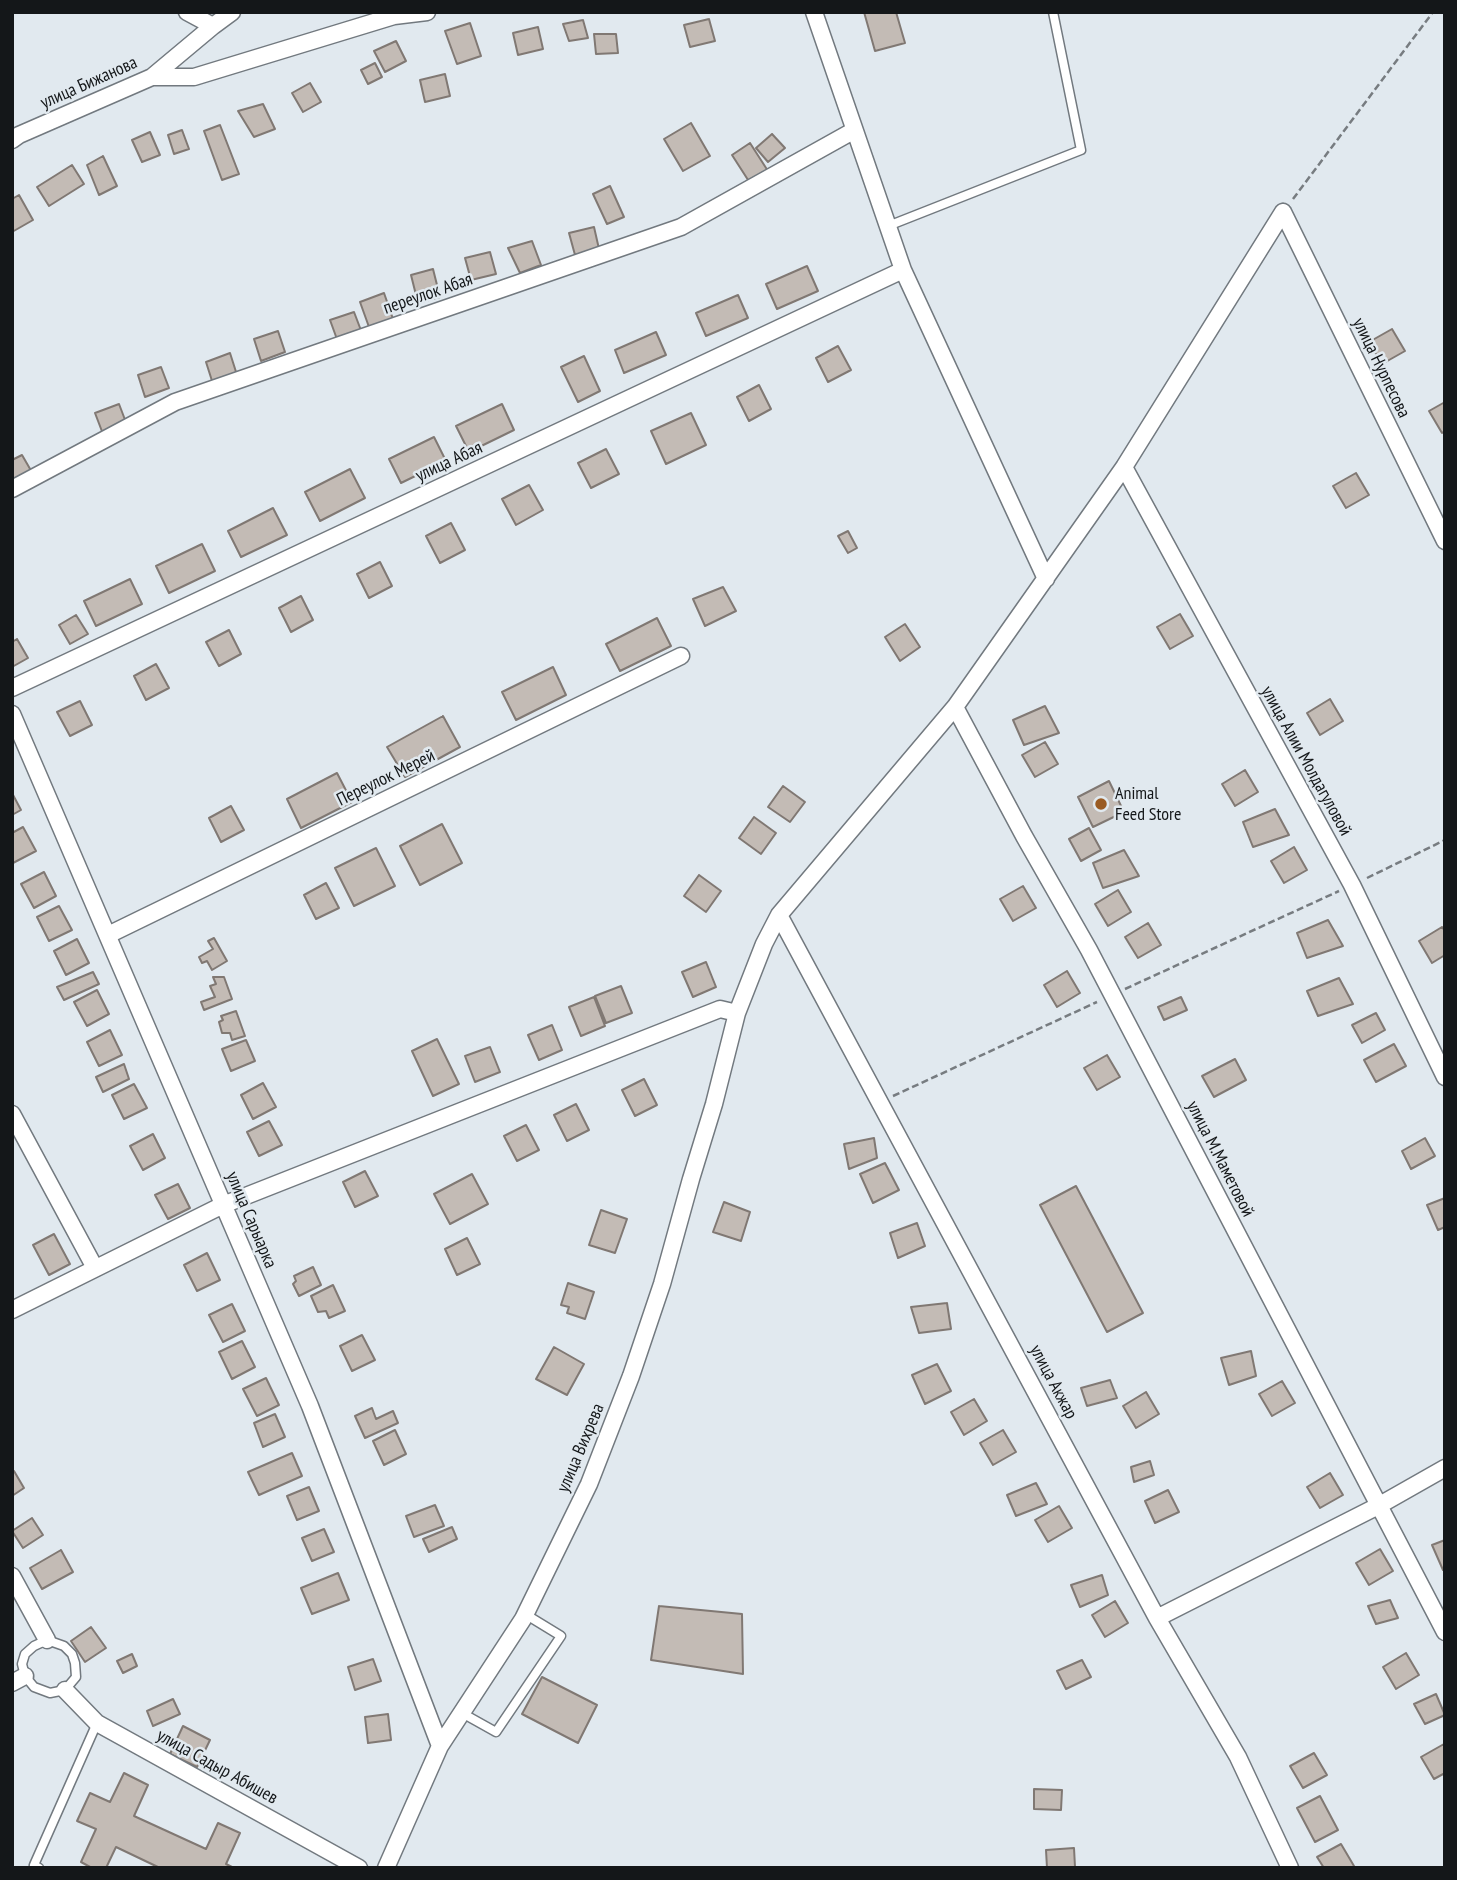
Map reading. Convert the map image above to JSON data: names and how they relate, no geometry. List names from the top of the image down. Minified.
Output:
{"streets":{"street":["улица Бижанова","переулок Абая","улица Нурпесова","улица Абая","улица Алии Молдагуловой","Переулок Мерей","улица М.Маметовой","улица Сарыарка","улица Акжар","улица Вихрева","улица Садыр Абишев"]},"crossings":[["улица Нурпесова","улица Вихрева"],["улица Алии Молдагуловой","улица Вихрева"],["Переулок Мерей","улица Сарыарка"],["улица М.Маметовой","улица Вихрева"],["улица Сарыарка","улица Вихрева"],["улица Акжар","улица Вихрева"]],"places":["Animal Feed Store"]}
